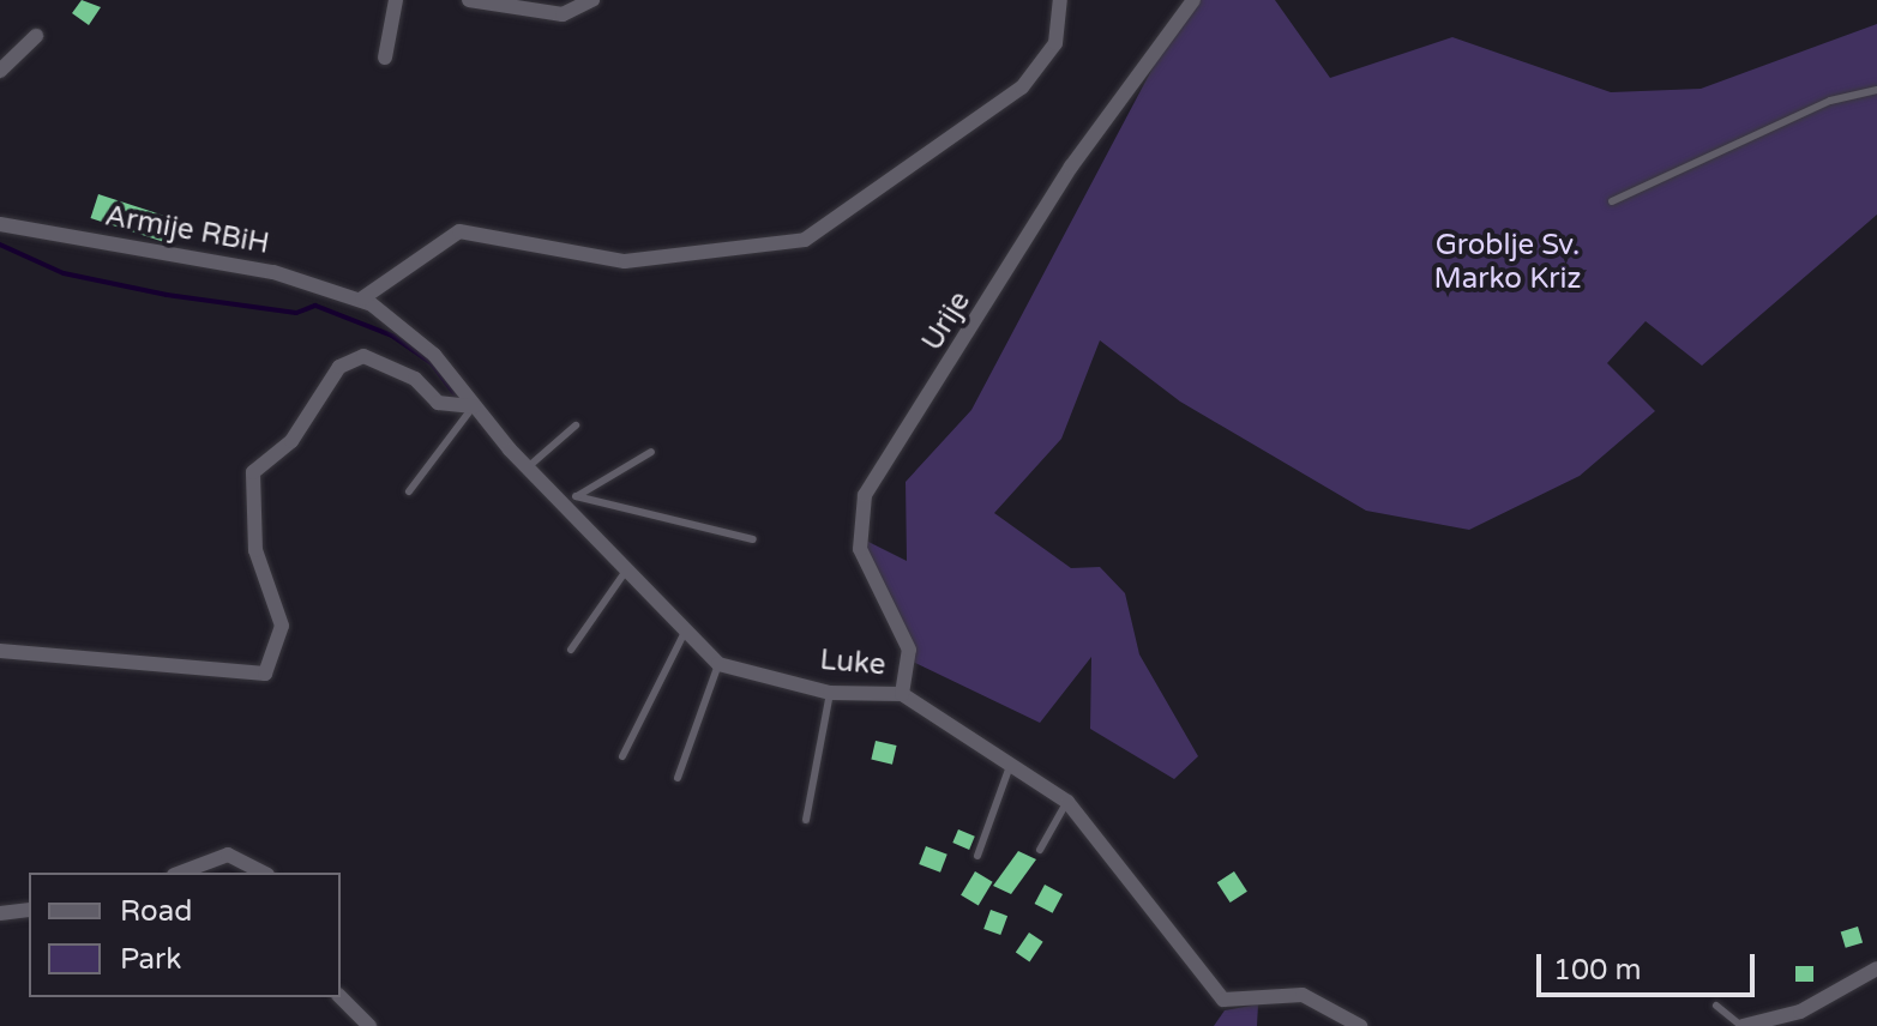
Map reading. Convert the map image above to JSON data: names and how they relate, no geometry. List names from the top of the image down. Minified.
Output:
{"streets":{"street":["Armije RBiH","Urije","Luke"]},"crossings":[["Urije","Luke"]],"parks":["Groblje Sv. Marko Kriz"],"legend":["Road","Park"],"scale_bar":"100 m"}
